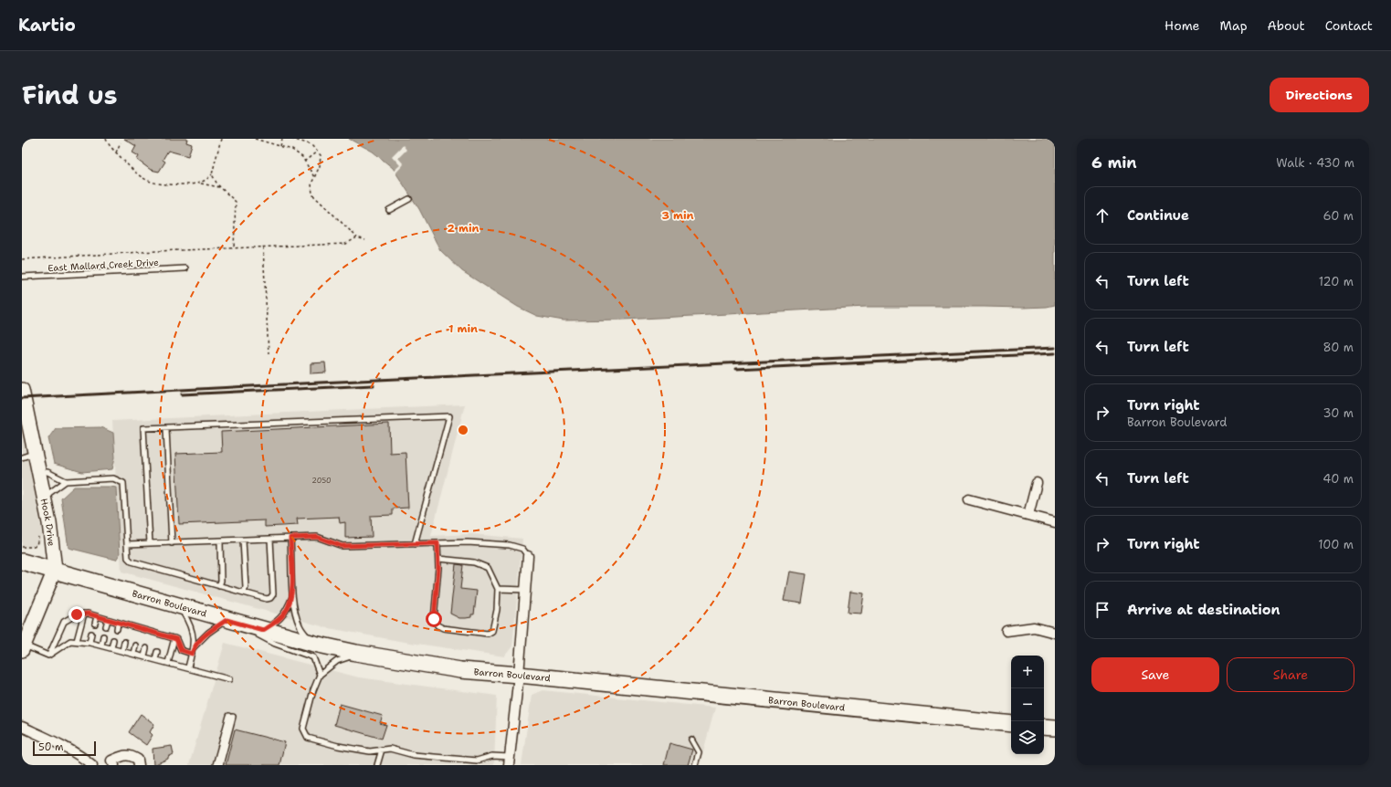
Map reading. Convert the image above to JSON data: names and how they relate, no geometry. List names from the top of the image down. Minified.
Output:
{"streets":{"main road":["Barron Boulevard"],"street":["Hook Drive"],"lane":["East Mallard Creek Drive"]},"crossings":[["Hook Drive","Barron Boulevard"]],"house_numbers":["2050"],"scale_bar":"50 m","page":{"header":"Kartio","nav":["Home","Map","About","Contact"],"title":"Find us","buttons":["Directions",["Save","Share"]],"heading":["6 min","Walk · 430 m"],"list":[["Continue","60 m"],["Turn left","120 m"],["Turn left","80 m"],["Turn right","Barron Boulevard","30 m"],["Turn left","40 m"],["Turn right","100 m"],"Arrive at destination"],"map_buttons":["+","−"],"scale":"50 m"},"rings":["3 min","2 min","1 min"]}
